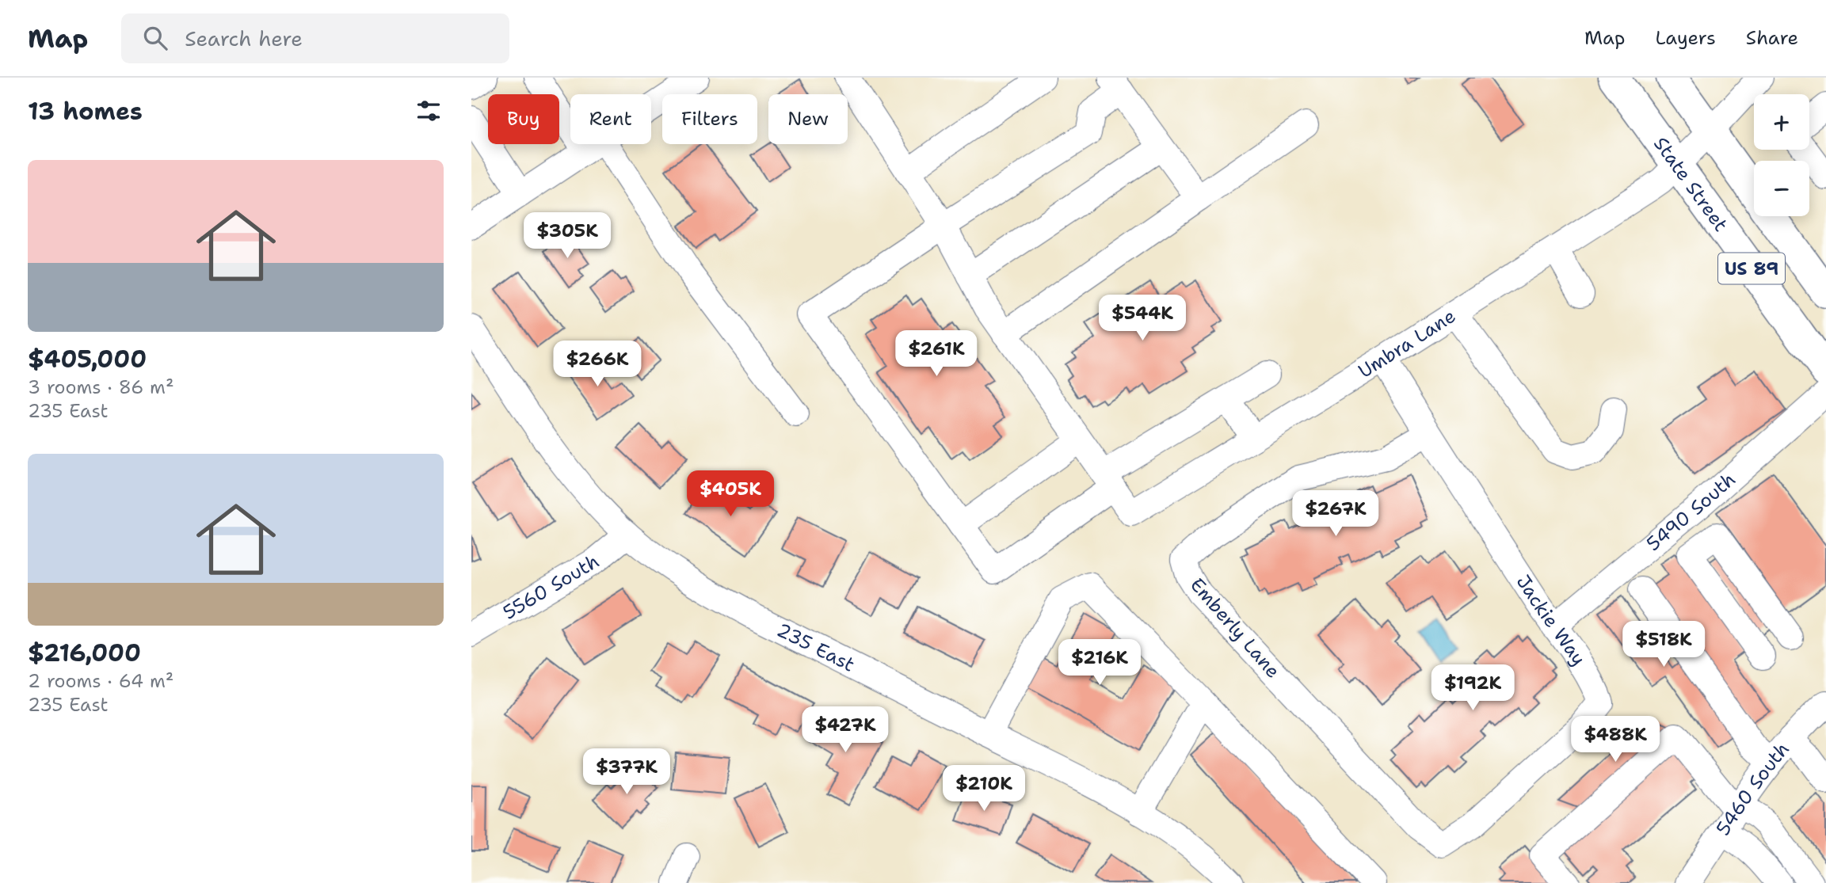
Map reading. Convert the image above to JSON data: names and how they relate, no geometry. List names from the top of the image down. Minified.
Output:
{"streets":{"main road":["State Street","US 89"],"street":["Umbra Lane","5490 South","5560 South","Jackie Way","Emberly Lane","235 East","5460 South"]},"crossings":[["State Street","Umbra Lane"],["US 89","Umbra Lane"],["Umbra Lane","Jackie Way"],["5490 South","Jackie Way"],["5560 South","235 East"],["Jackie Way","Emberly Lane"]],"page":{"header":"Map","search":"Search here","nav":["Map","Layers","Share"],"heading":"13 homes","map_buttons":["+","−"],"chip":["Buy","Rent","Filters","New"],"list":[{"name":"$405,000","note":"3 rooms · 86 m² · 235 East"},{"name":"$216,000","note":"2 rooms · 64 m² · 235 East"}],"price":["$305K","$544K","$261K","$266K","$405K","$267K","$518K","$216K","$192K","$427K","$488K","$377K","$210K"]}}
